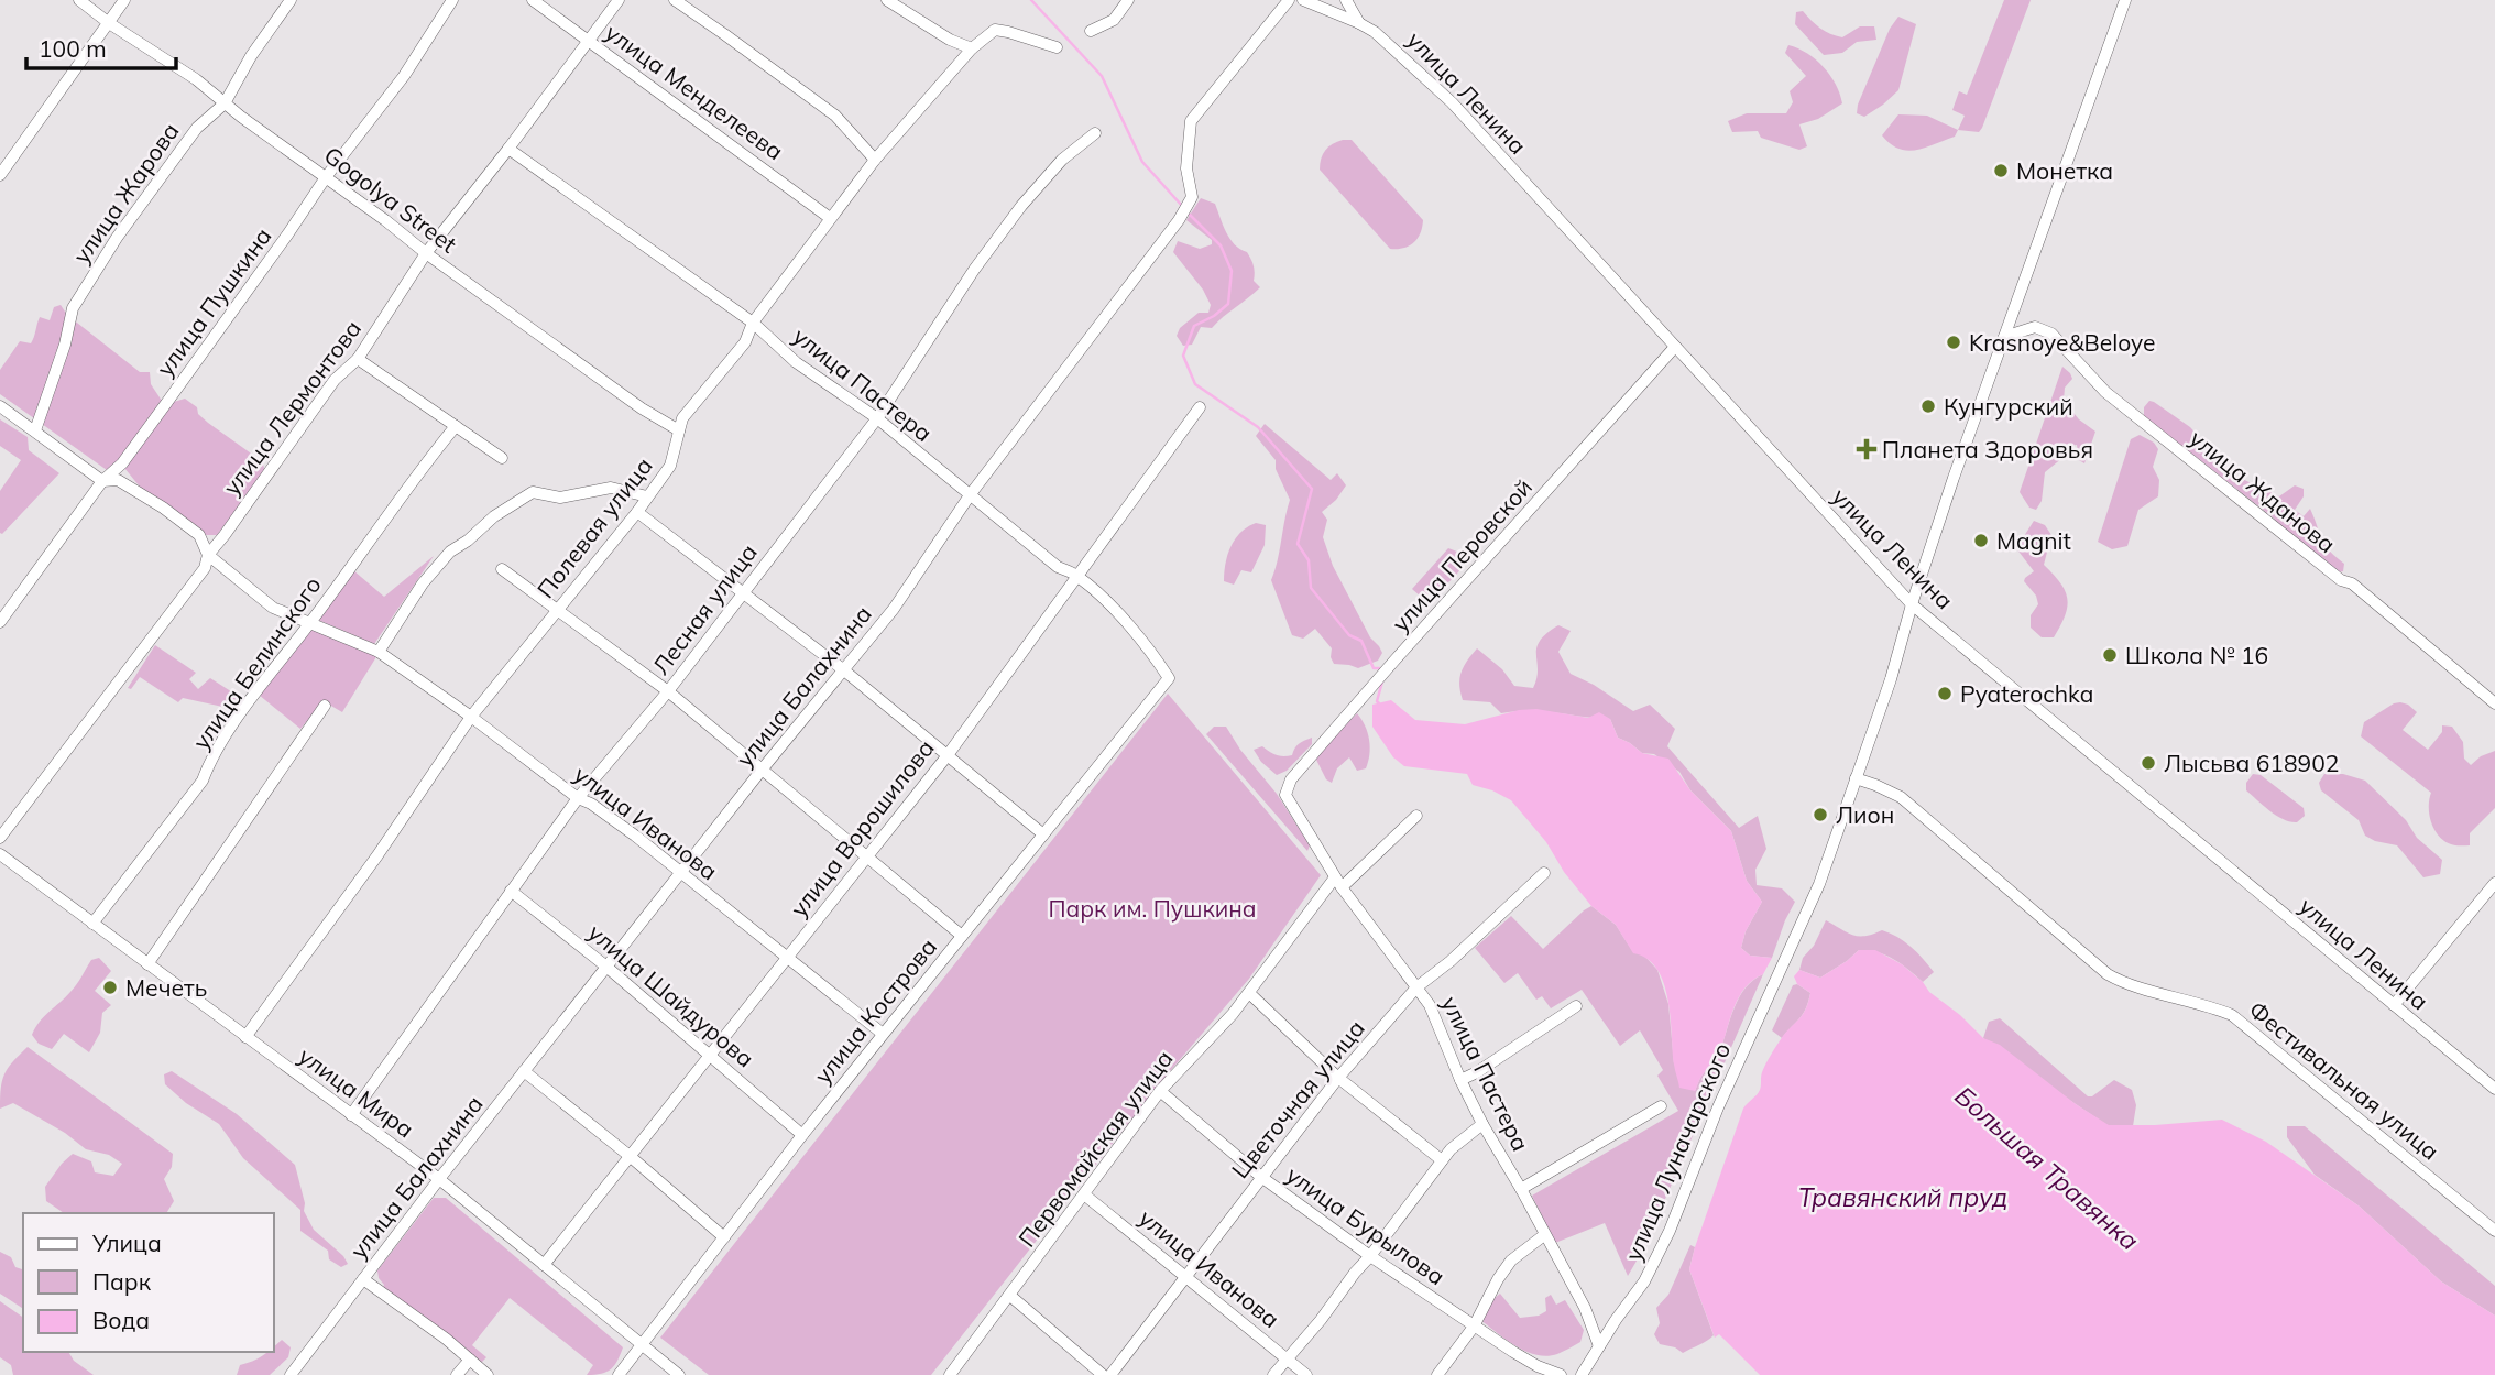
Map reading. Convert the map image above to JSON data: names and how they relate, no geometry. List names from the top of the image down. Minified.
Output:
{"streets":{"street":["улица Менделеева","улица Ленина","улица Жарова","Gogolya Street","улица Пушкина","улица Пастера","улица Лермонтова","улица Жданова","Полевая улица","улица Перовской","Лесная улица","улица Белинского","улица Балахнина","улица Иванова","улица Ворошилова","улица Шайдурова","улица Кострова","Фестивальная улица","улица Мира","Цветочная улица","Первомайская улица","улица Луначарского","улица Бурылова"]},"crossings":[["улица Менделеева","улица Лермонтова"],["улица Менделеева","Полевая улица"],["улица Ленина","улица Перовской"],["улица Ленина","улица Луначарского"],["улица Жарова","Gogolya Street"],["Gogolya Street","улица Пушкина"],["Gogolya Street","улица Лермонтова"],["Gogolya Street","Полевая улица"],["улица Пушкина","улица Иванова"],["улица Пастера","улица Лермонтова"],["улица Пастера","Полевая улица"],["улица Пастера","улица Перовской"],["улица Пастера","Лесная улица"],["улица Пастера","улица Балахнина"],["улица Пастера","улица Ворошилова"],["улица Пастера","улица Кострова"],["улица Пастера","Цветочная улица"],["улица Пастера","Первомайская улица"],["улица Пастера","улица Луначарского"],["улица Лермонтова","улица Иванова"],["улица Жданова","улица Луначарского"],["Полевая улица","улица Иванова"],["Полевая улица","улица Мира"],["Лесная улица","улица Иванова"],["Лесная улица","улица Шайдурова"],["Лесная улица","улица Мира"],["улица Белинского","улица Иванова"],["улица Белинского","улица Мира"],["улица Балахнина","улица Иванова"],["улица Балахнина","улица Шайдурова"],["улица Балахнина","улица Мира"],["улица Иванова","улица Ворошилова"],["улица Иванова","улица Кострова"],["улица Иванова","Цветочная улица"],["улица Иванова","Первомайская улица"],["улица Ворошилова","улица Шайдурова"],["улица Ворошилова","улица Мира"],["улица Шайдурова","улица Кострова"],["улица Кострова","улица Мира"],["Фестивальная улица","улица Луначарского"],["Цветочная улица","улица Бурылова"],["Первомайская улица","улица Бурылова"]],"water":["Большая Травянка","Травянский пруд"],"parks":["Парк им. Пушкина"],"places":{"other":["Монетка","Krasnoye&Beloye","Кунгурский","Magnit","Школа № 16","Pyaterochka","Лысьва 618902","Лион","Мечеть"],"health":["Планета Здоровья"]},"legend":["Улица","Парк","Вода"],"scale_bar":"100 m"}
